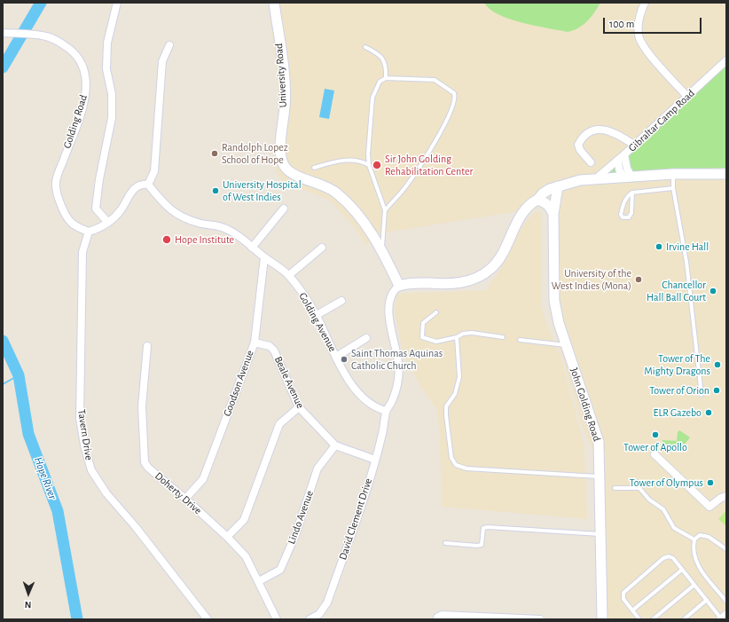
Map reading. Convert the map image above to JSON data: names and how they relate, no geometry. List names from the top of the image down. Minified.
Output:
{"streets":{"street":["University Road","Gibraltar Camp Road","Golding Road","Golding Avenue","Beale Avenue","Goodson Avenue","John Golding Road","Tavern Drive","Doherty Drive","Lindo Avenue","David Clement Drive"]},"crossings":[["Golding Road","Tavern Drive"],["Golding Avenue","Goodson Avenue"],["Golding Avenue","David Clement Drive"],["Beale Avenue","Goodson Avenue"],["Beale Avenue","Lindo Avenue"],["Beale Avenue","David Clement Drive"],["Goodson Avenue","Doherty Drive"],["Doherty Drive","Lindo Avenue"]],"water":["Hope River"],"places":["Randolph Lopez School of Hope","Sir John Golding Rehabilitation Center","University Hospital of West Indies","Hope Institute","Irvine Hall","University of the West Indies (Mona)","Chancellor Hall Ball Court","Saint Thomas Aquinas Catholic Church","Tower of The Mighty Dragons","Tower of Orion","ELR Gazebo","Tower of Apollo","Tower of Olympus"],"scale_bar":"100 m","north":"bottom"}
